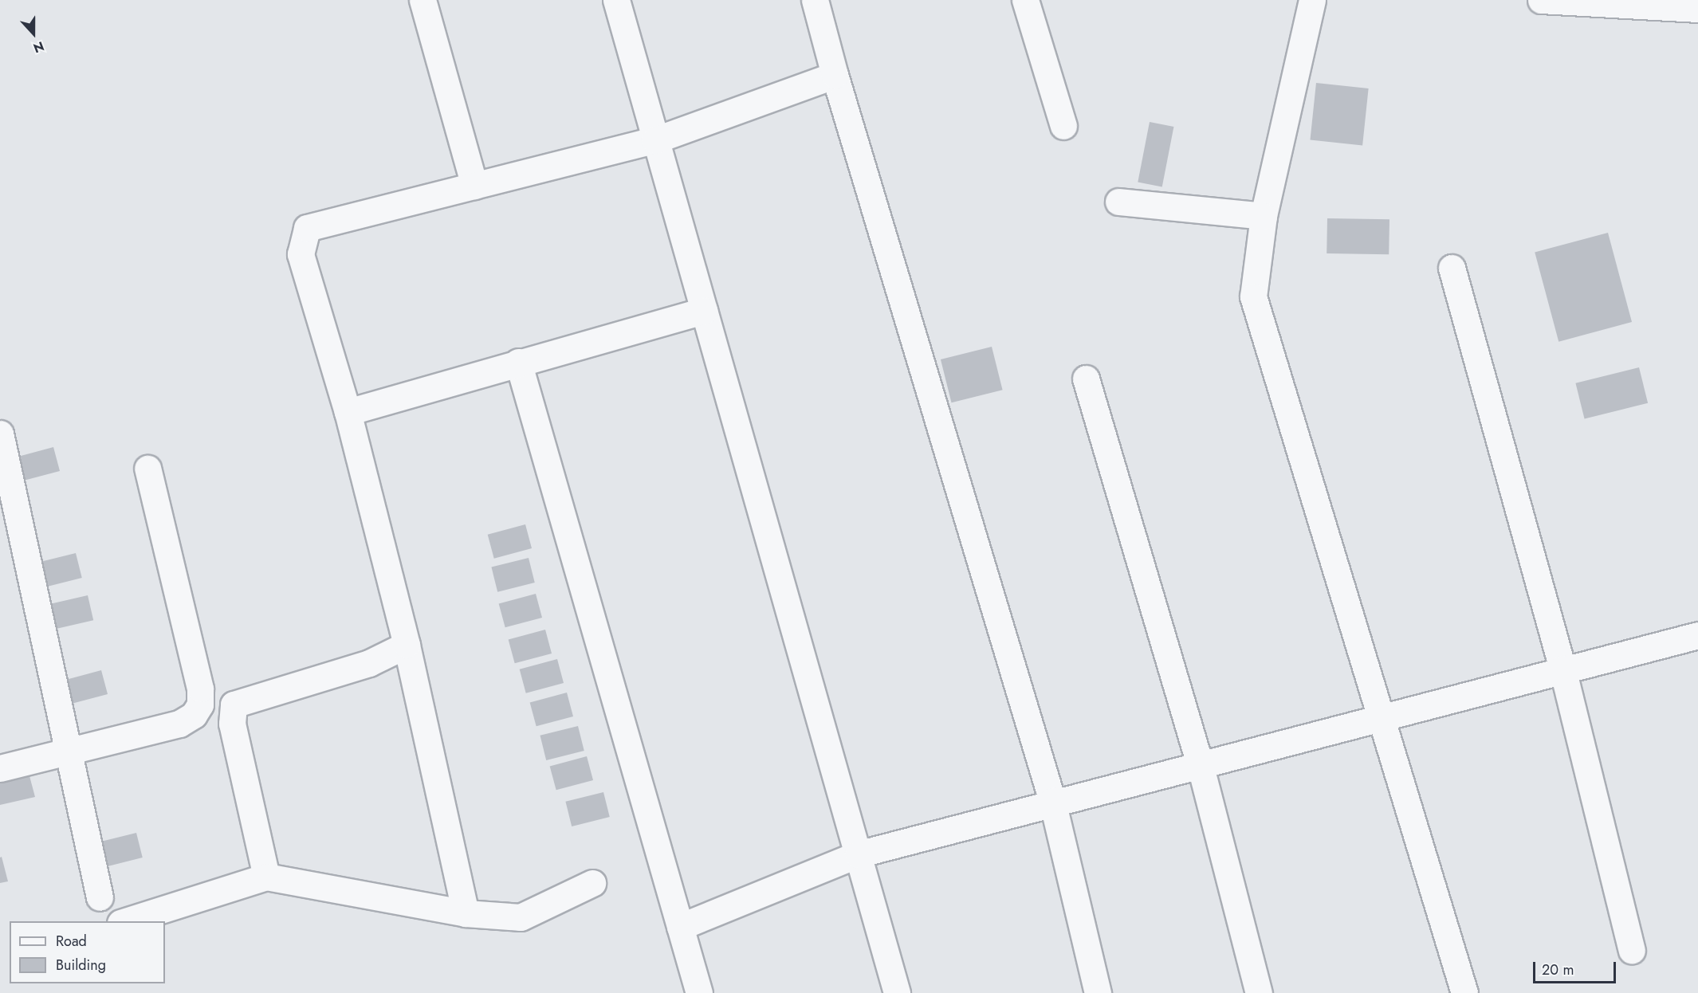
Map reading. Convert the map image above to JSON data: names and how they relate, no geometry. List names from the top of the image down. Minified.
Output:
{"legend":["Road","Building"],"scale_bar":"20 m","north":"bottom"}
